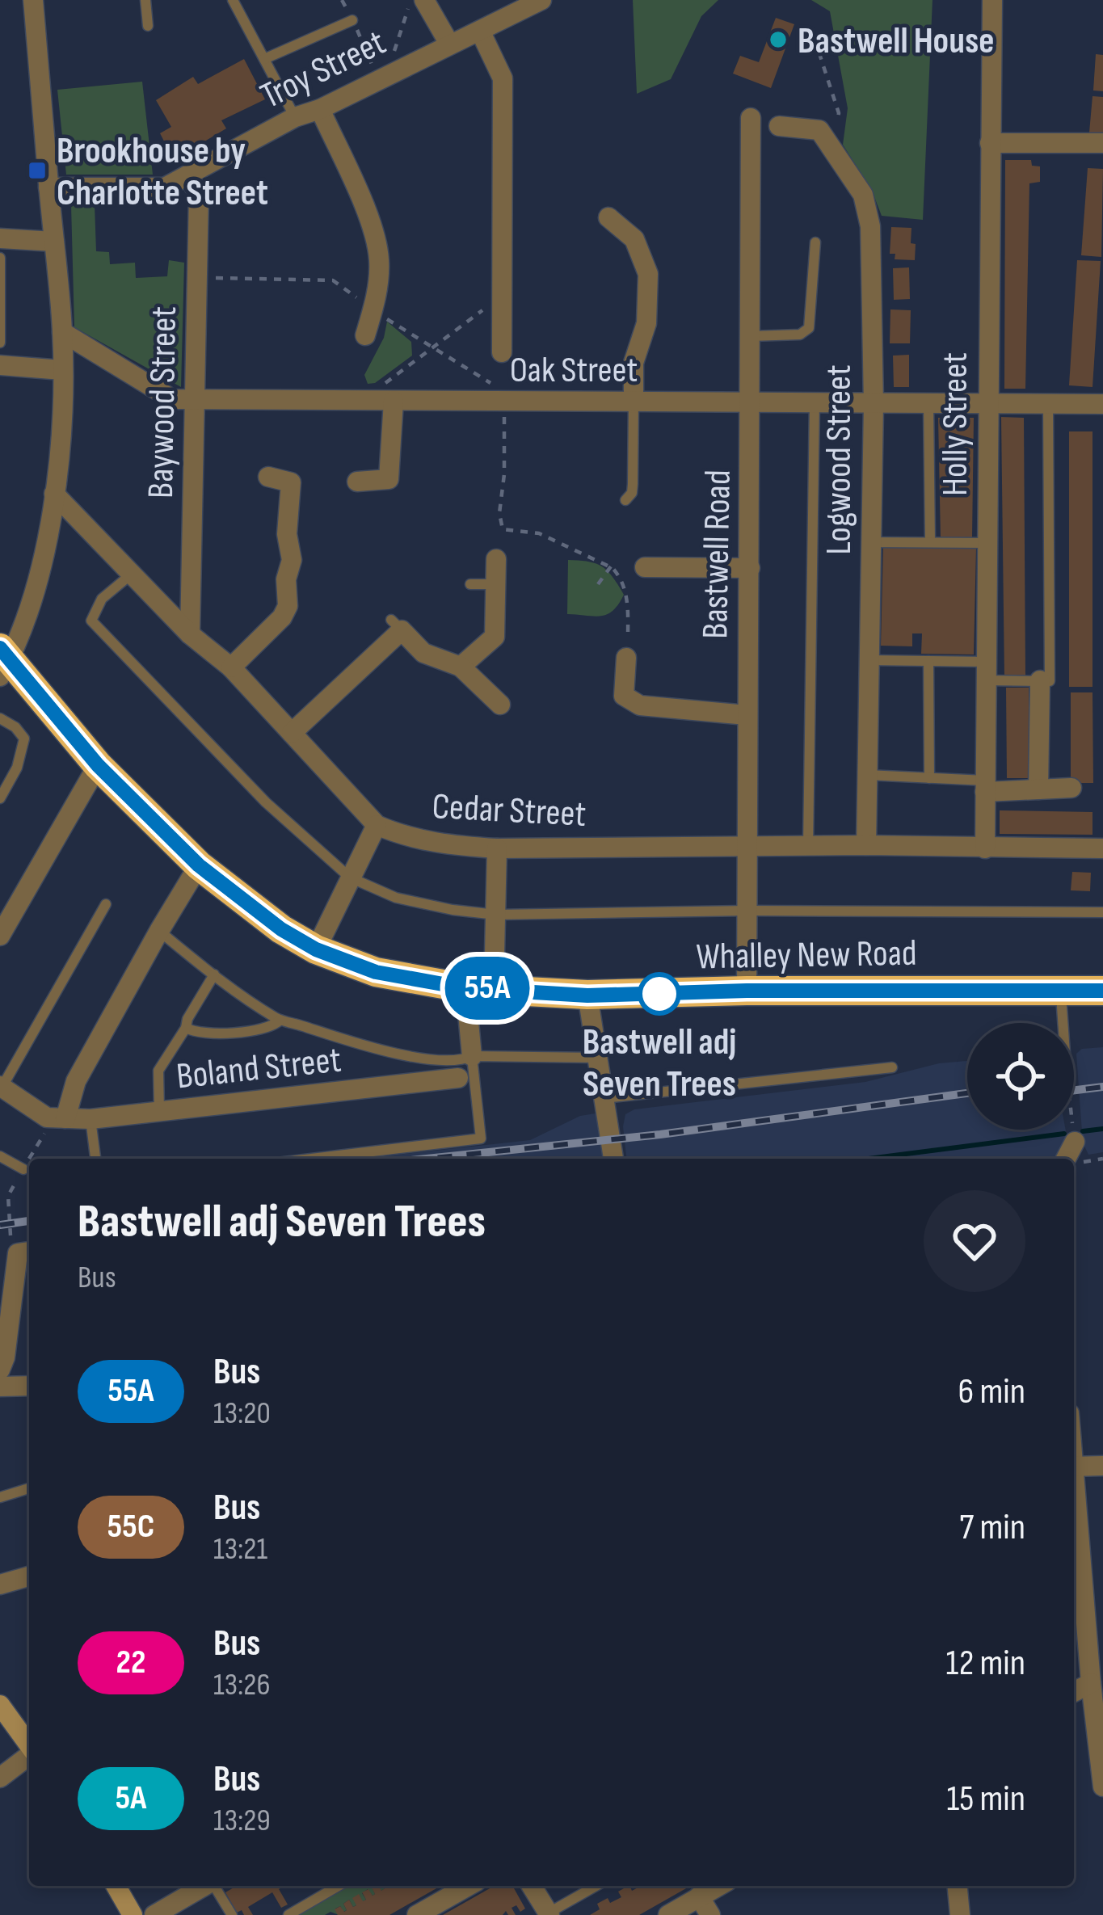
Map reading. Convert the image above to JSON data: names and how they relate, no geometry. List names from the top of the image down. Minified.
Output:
{"streets":{"highway":["Whalley New Road"],"street":["Troy Street","Oak Street","Baywood Street","Holly Street","Logwood Street","Bastwell Road","Cedar Street","Boland Street"]},"crossings":[["Troy Street","Baywood Street"],["Oak Street","Baywood Street"],["Oak Street","Holly Street"],["Oak Street","Logwood Street"],["Oak Street","Bastwell Road"],["Baywood Street","Cedar Street"],["Holly Street","Cedar Street"],["Logwood Street","Cedar Street"],["Bastwell Road","Cedar Street"],["Bastwell Road","Whalley New Road"]],"places":{"other":["Bastwell House","Bastwell adj Seven Trees"],"transit":["Brookhouse by Charlotte Street"]},"lines":["bus line 55A"],"page":{"on_map":"55A","heading":["Bastwell adj Seven Trees","Bus"],"list":[{"mark":"55A","name":"Bus","note":"13:20","value":"6 min"},{"mark":"55C","name":"Bus","note":"13:21","value":"7 min"},{"mark":"22","name":"Bus","note":"13:26","value":"12 min"},{"mark":"5A","name":"Bus","note":"13:29","value":"15 min"}]}}
